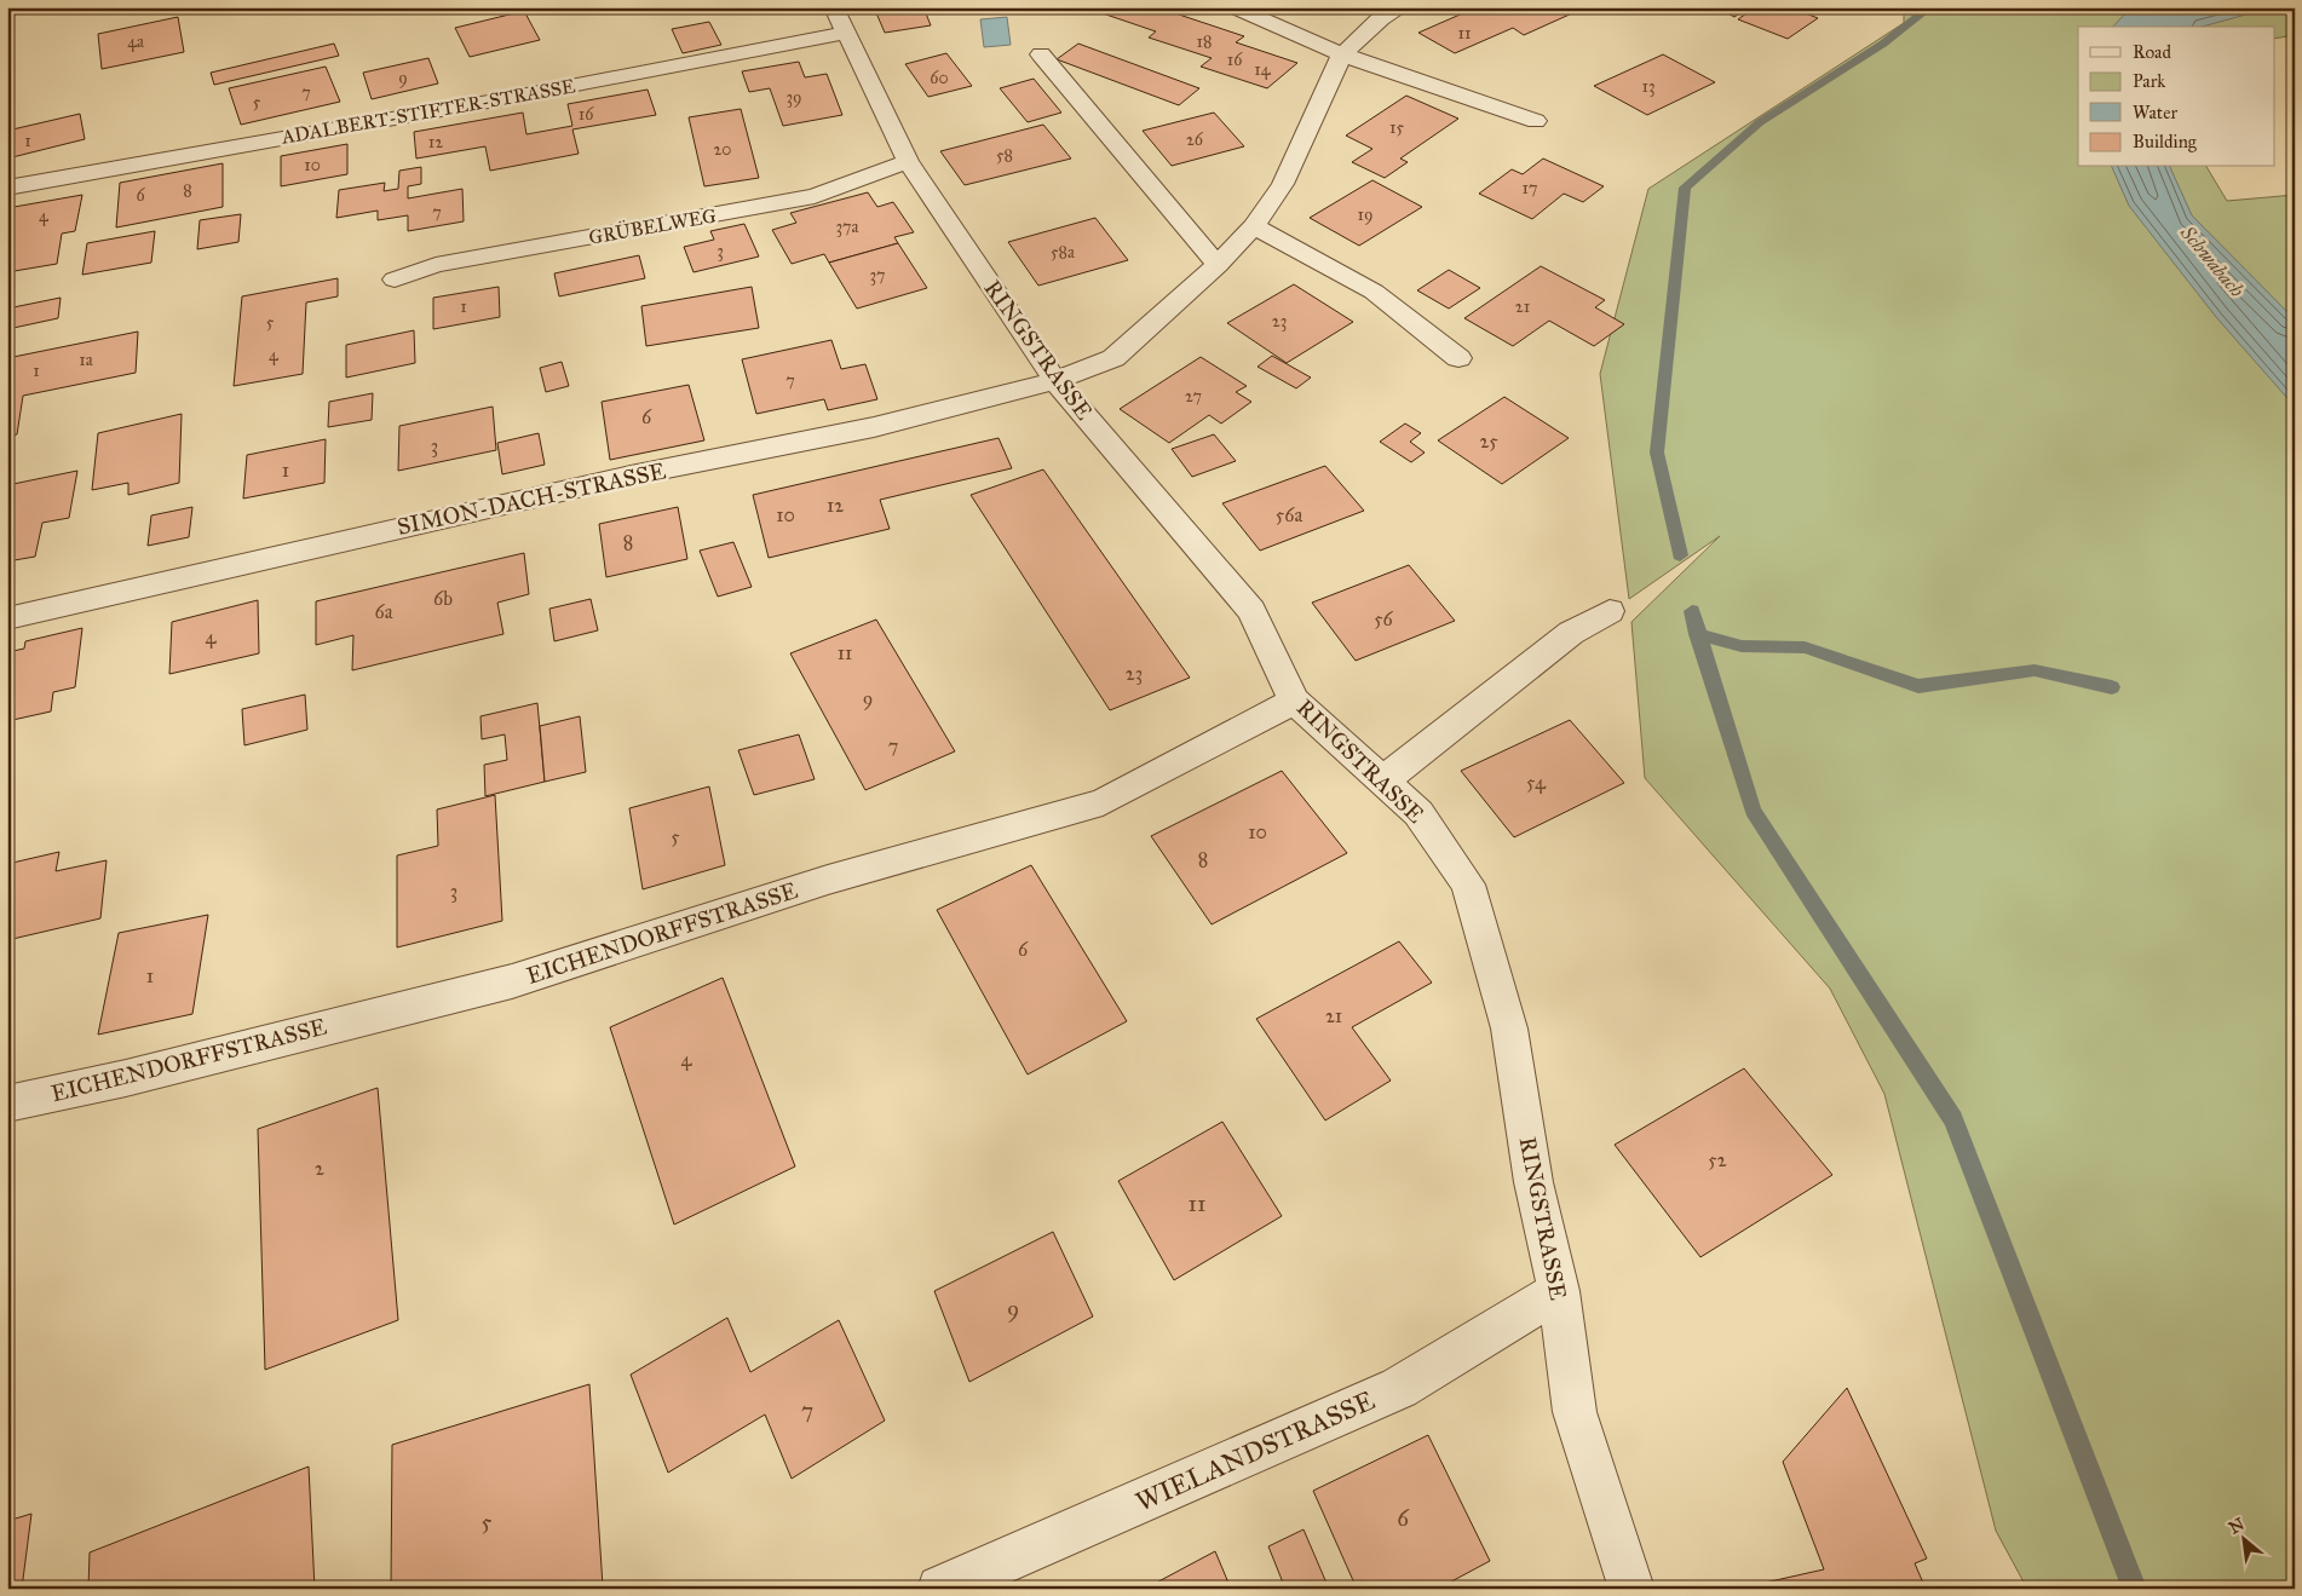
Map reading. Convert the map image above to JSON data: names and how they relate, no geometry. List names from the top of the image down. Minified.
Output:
{"streets":{"street":["ADALBERT-STIFTER-STRASSE","GRÜBELWEG","RINGSTRASSE","SIMON-DACH-STRASSE","EICHENDORFFSTRASSE","WIELANDSTRASSE"]},"crossings":[["ADALBERT-STIFTER-STRASSE","RINGSTRASSE"],["GRÜBELWEG","RINGSTRASSE"],["RINGSTRASSE","SIMON-DACH-STRASSE"],["RINGSTRASSE","EICHENDORFFSTRASSE"],["RINGSTRASSE","WIELANDSTRASSE"]],"water":["Schwabach"],"house_numbers":["11","4a","18","16","14","9","60","13","7","39","5","16","15","26","1","12","20","58","10","17","8","6","7","19","4","37a","3","58a","37","1","21","23","5","4","1a","1","7","27","6","25","3","1","12","10","56a","8","6b","6a","56","4","11","23","9","7","54","10","5","8","3","6","1","21","4","52","2","11","9","7","6","5"],"legend":["Road","Park","Water","Building"],"north":"top left"}
